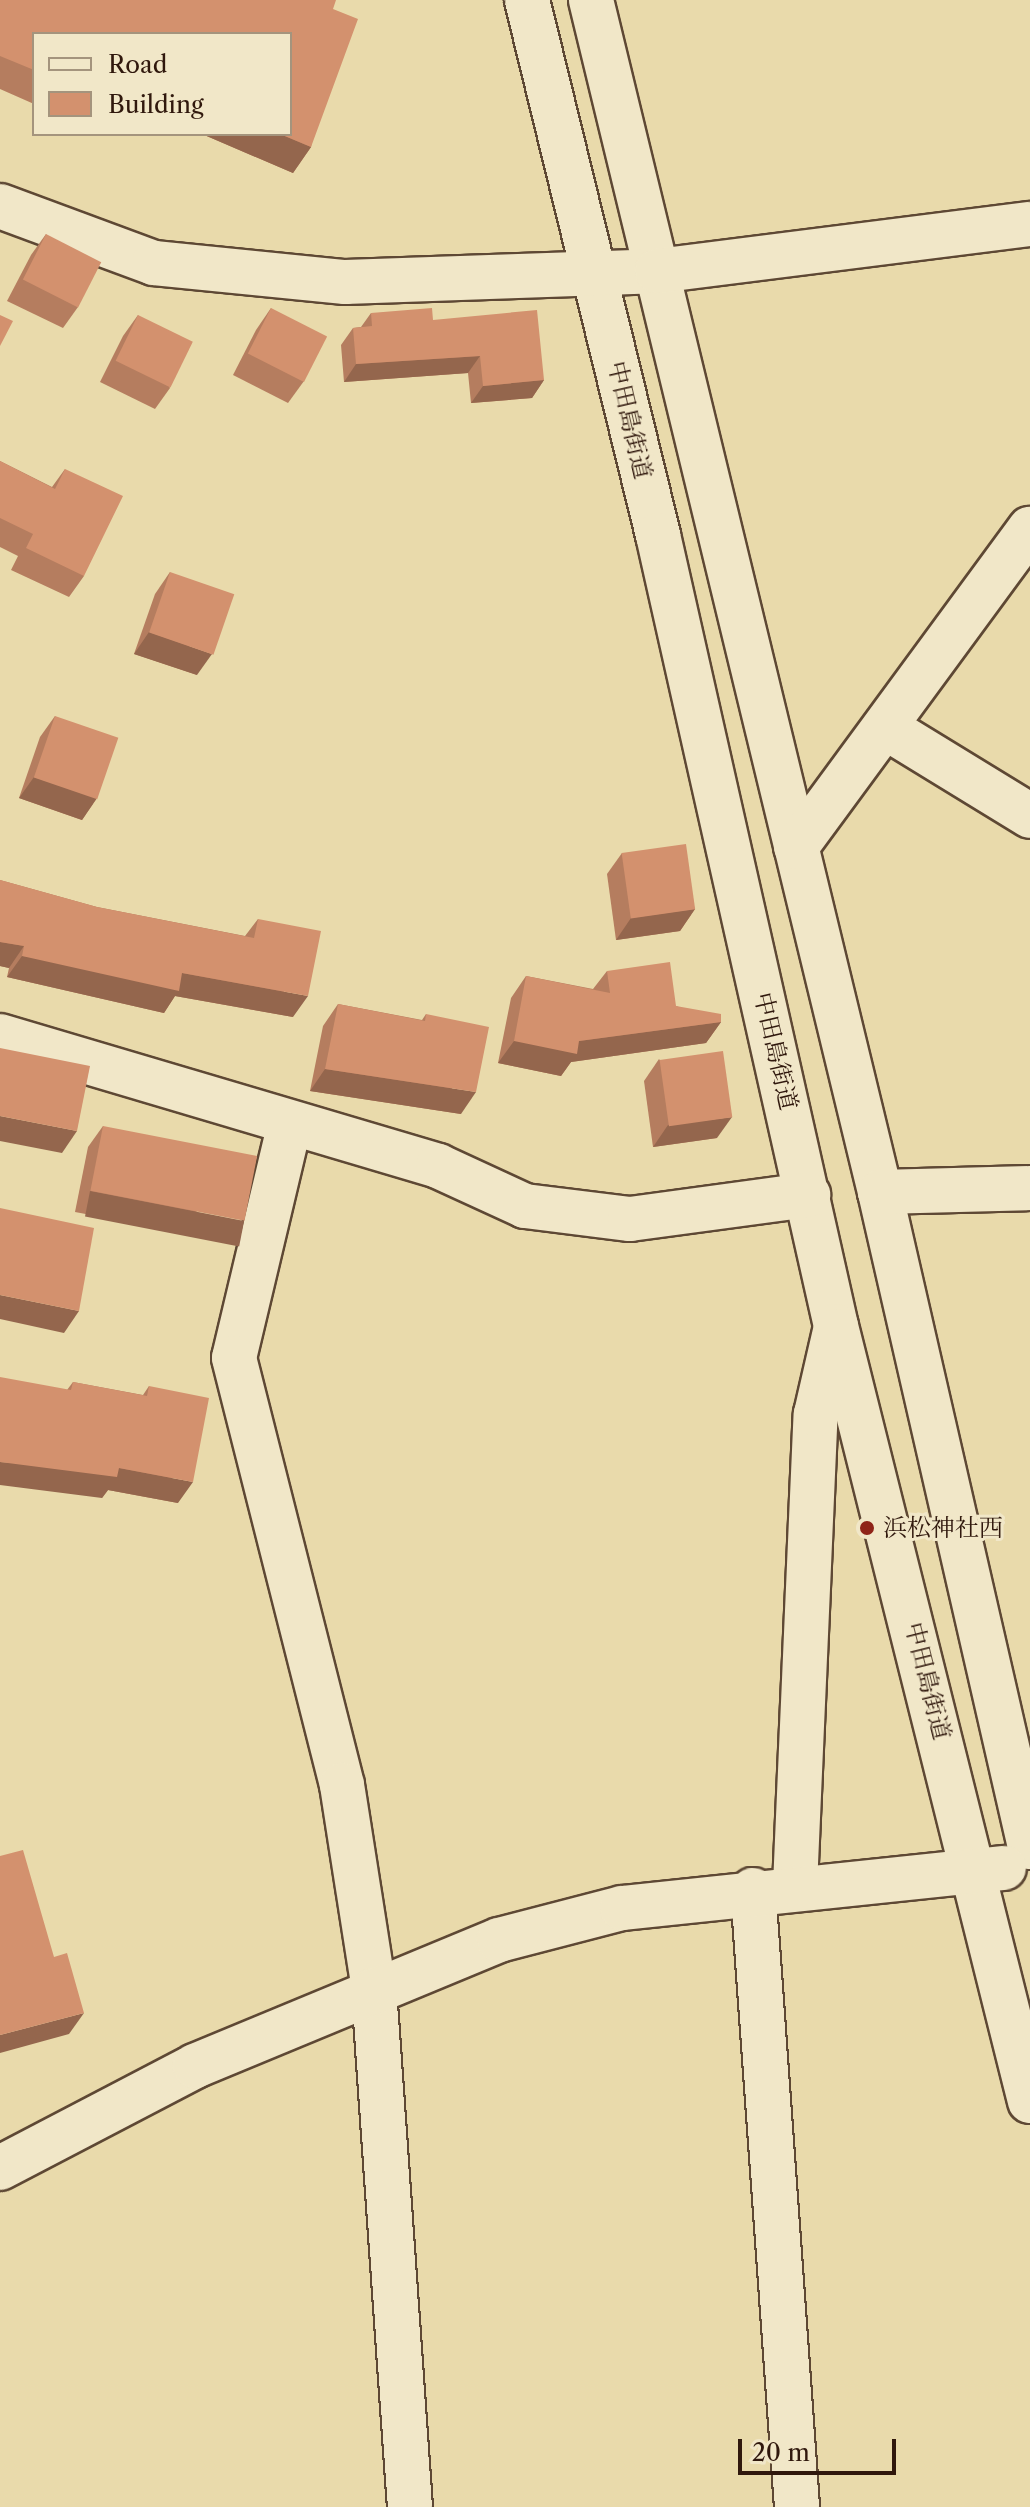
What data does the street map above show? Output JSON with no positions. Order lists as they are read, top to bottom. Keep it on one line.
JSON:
{"streets":{"street":["中田島街道"]},"places":["浜松神社西"],"legend":["Road","Building"],"scale_bar":"20 m"}
